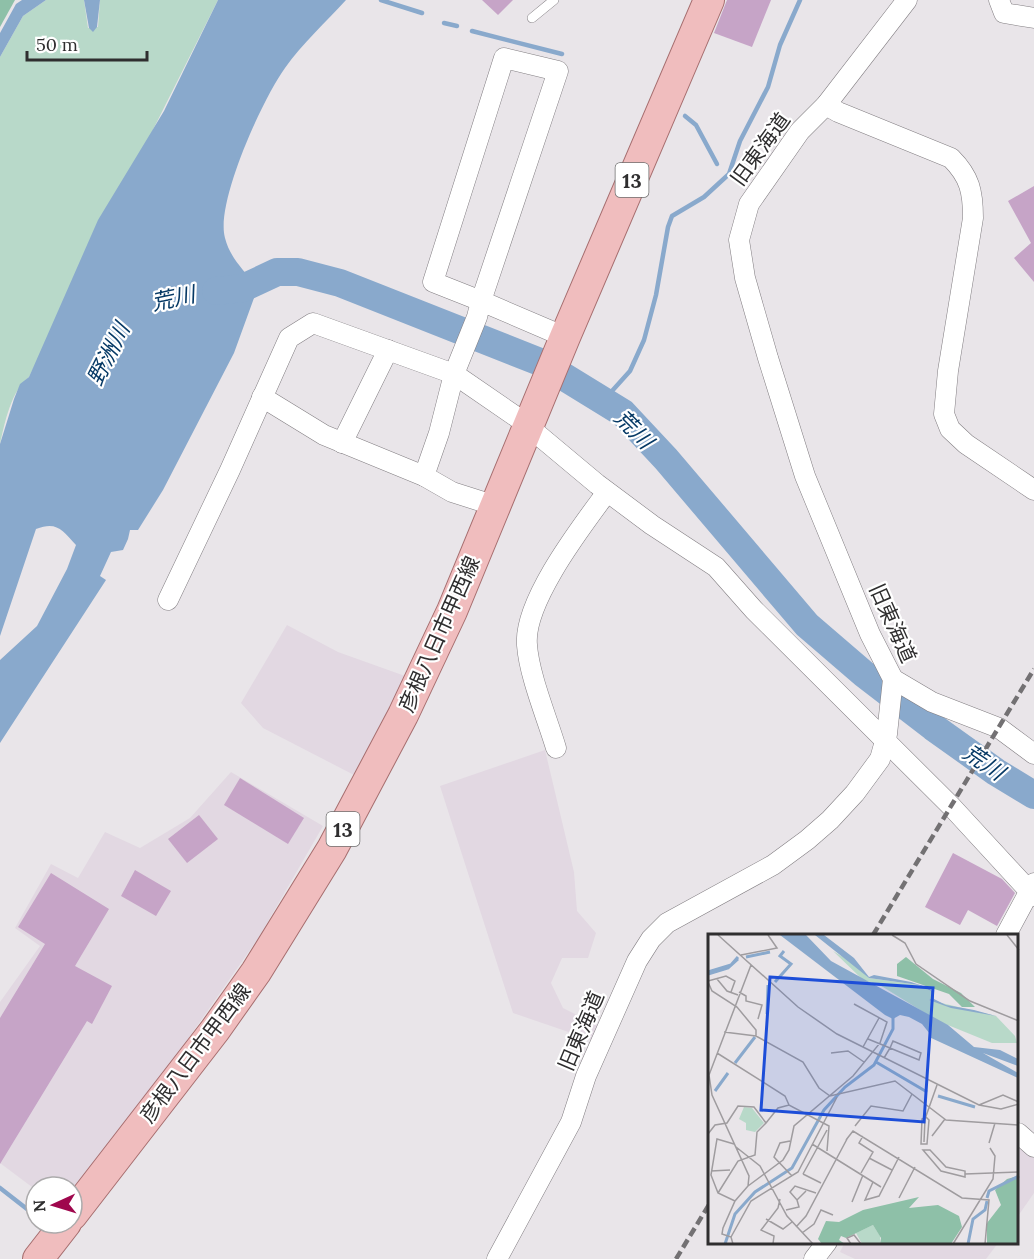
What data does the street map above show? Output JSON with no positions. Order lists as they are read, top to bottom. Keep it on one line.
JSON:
{"streets":{"main road":["13","彦根八日市甲西線"],"street":["旧東海道"]},"water":["荒川","野洲川"],"scale_bar":"50 m","north":"left"}
